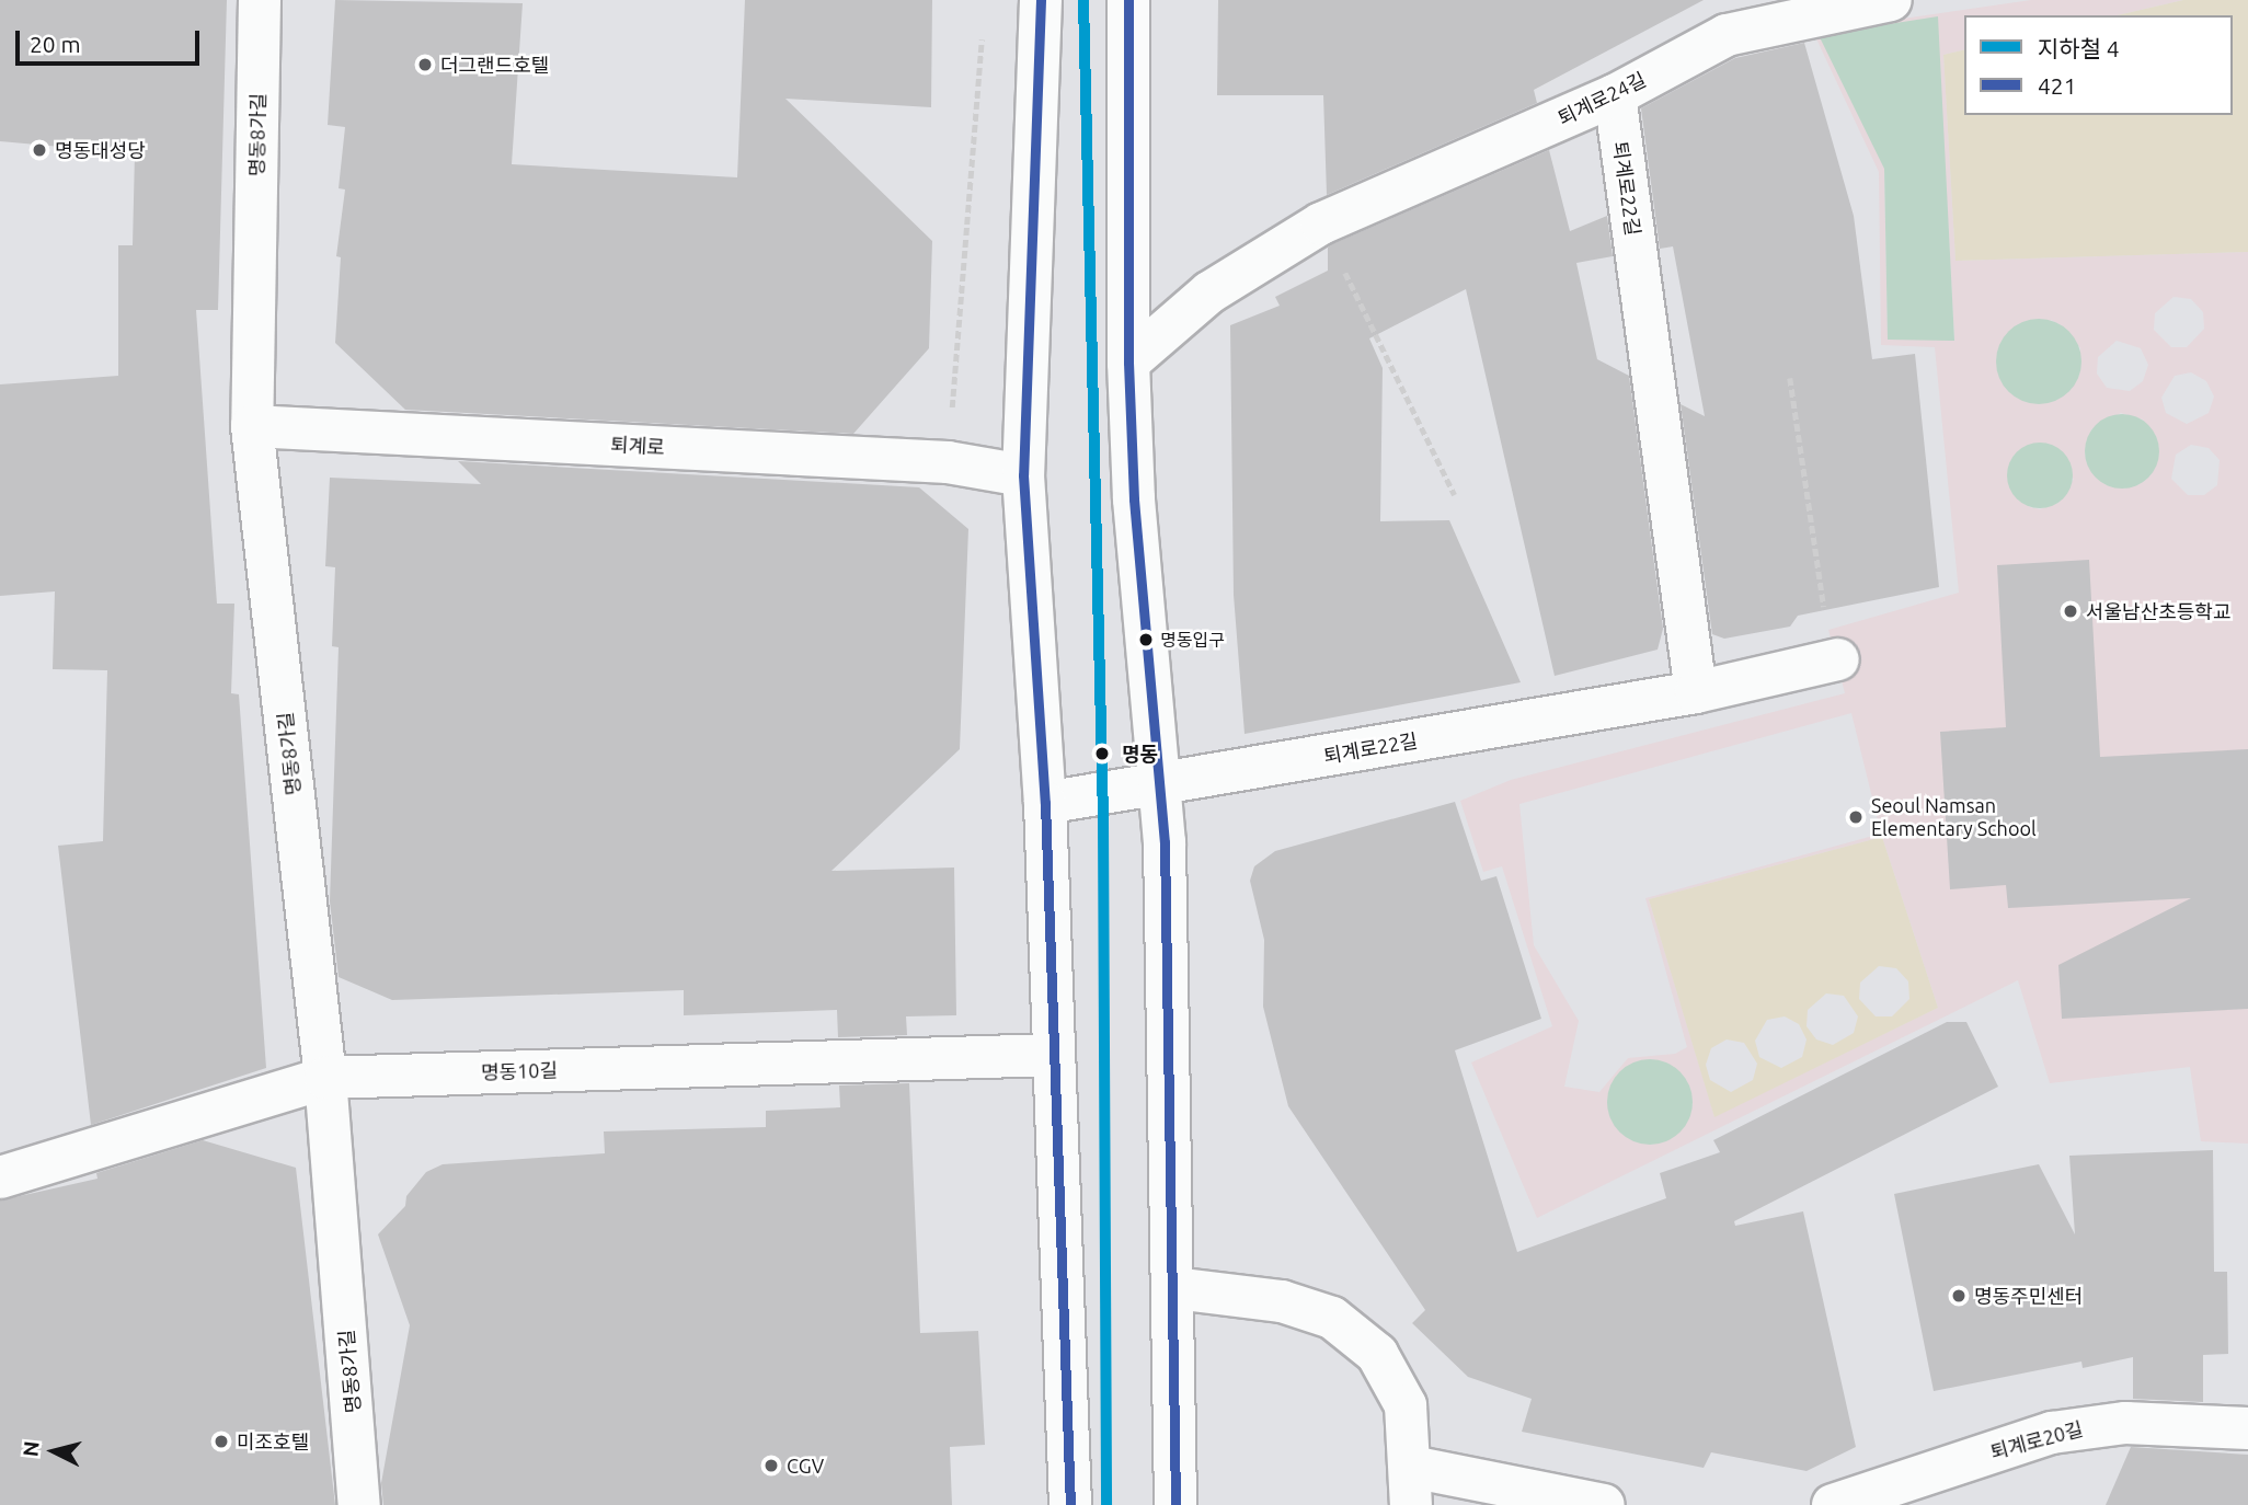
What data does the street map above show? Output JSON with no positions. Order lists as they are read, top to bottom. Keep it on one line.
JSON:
{"streets":{"street":["퇴계로24길","명동8가길","퇴계로22길","퇴계로","명동10길","퇴계로20길"]},"crossings":[["퇴계로24길","퇴계로22길"],["명동8가길","퇴계로"],["명동8가길","명동10길"]],"places":["더그랜드호텔","명동대성당","서울남산초등학교","명동입구","명동","Seoul Namsan Elementary School","명동주민센터","미조호텔","CGV"],"lines":["metro line 4","transit line 421"],"legend":["지하철 4","421"],"scale_bar":"20 m","north":"left"}
